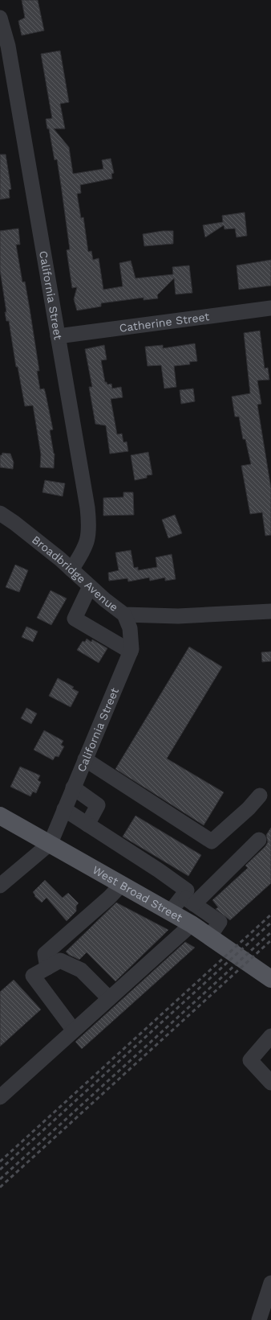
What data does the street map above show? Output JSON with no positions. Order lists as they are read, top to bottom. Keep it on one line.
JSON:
{"streets":{"main road":["West Broad Street"],"street":["California Street","Catherine Street","Broadbridge Avenue"]},"crossings":[["California Street","Catherine Street"],["California Street","Broadbridge Avenue"],["California Street","West Broad Street"]]}
